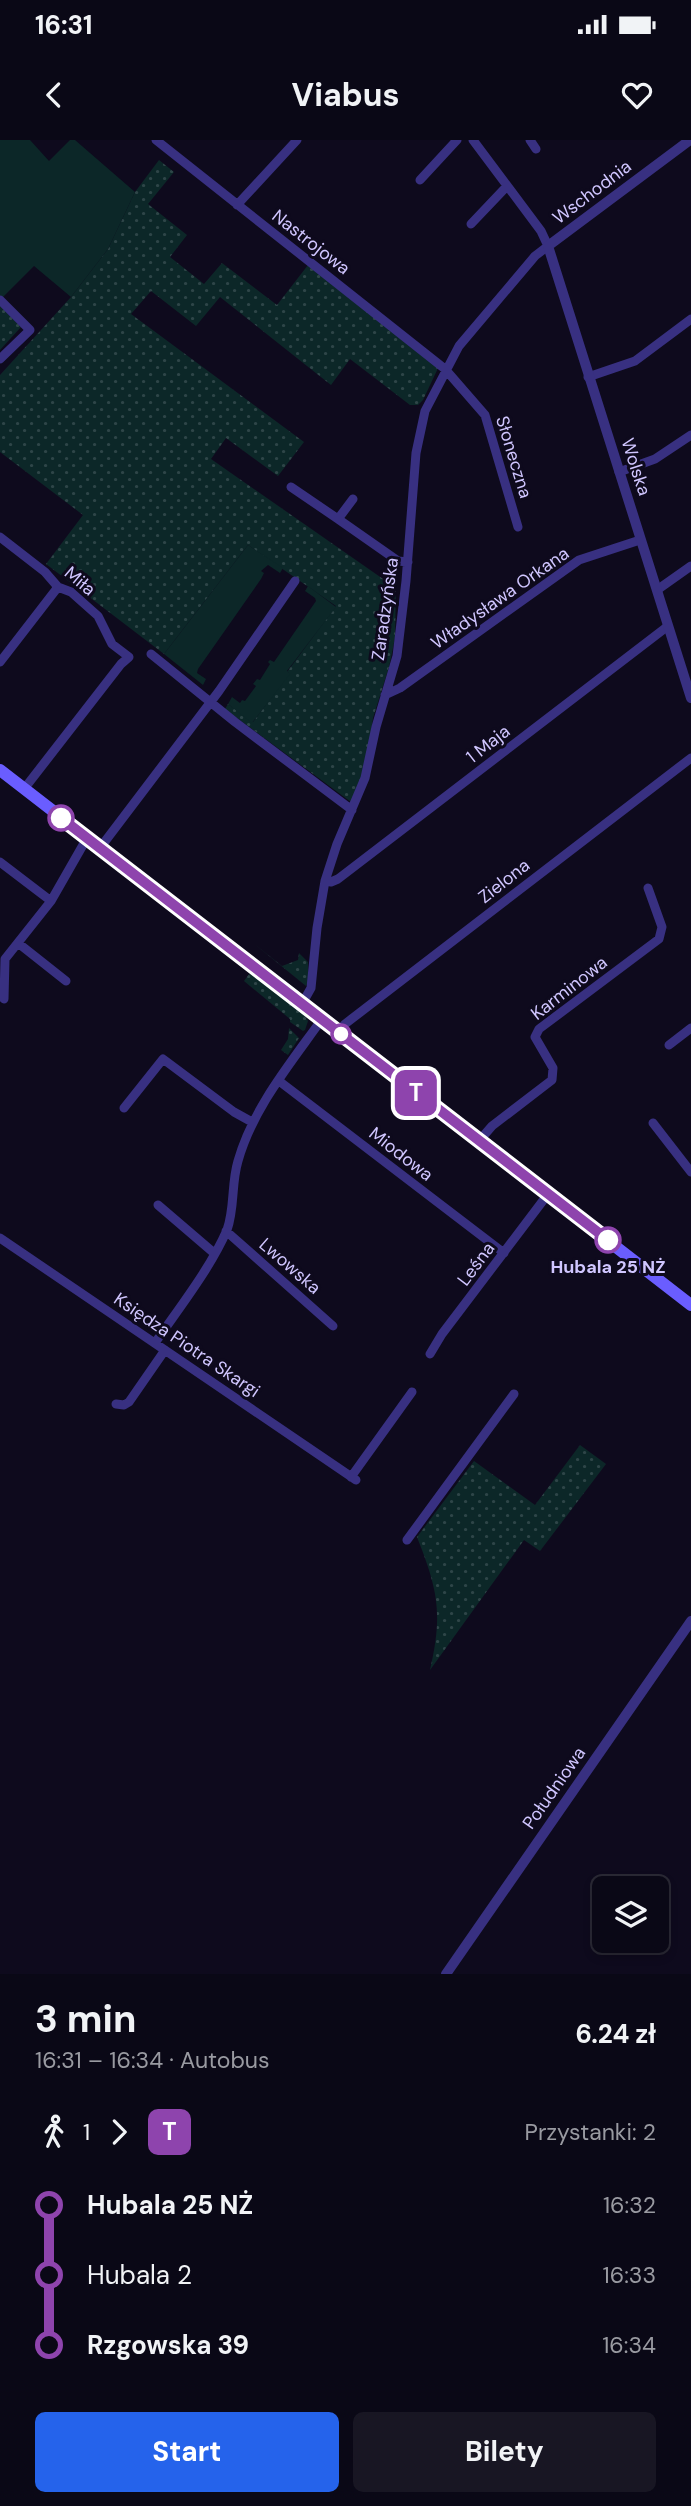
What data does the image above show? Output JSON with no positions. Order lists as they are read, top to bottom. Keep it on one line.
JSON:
{"streets":{"street":["Wschodnia","Nastrojowa","Słoneczna","Wolska","Miła","Władysława Orkana","Zaradzyńska","1 Maja","Zielona","Karminowa","Miodowa","Leśna","Lwowska","Księdza Piotra Skargi","Południowa"]},"crossings":[["Wschodnia","Wolska"],["Wschodnia","Zaradzyńska"],["Nastrojowa","Słoneczna"],["Nastrojowa","Zaradzyńska"],["Słoneczna","Zaradzyńska"],["Wolska","Władysława Orkana"],["Wolska","Zaradzyńska"],["Wolska","1 Maja"],["Władysława Orkana","Zaradzyńska"],["Zaradzyńska","1 Maja"],["Miodowa","Leśna"]],"places":["Hubala 25 NŻ"],"lines":["bus line T"],"page":{"status":"16:31","header":"Viabus","on_map":"T","heading":["3 min","16:31 – 16:34 · Autobus","6.24 zł"],"legs":["1","T","Przystanki: 2"],"list":[{"name":"Hubala 25 NŻ","value":"16:32"},{"name":"Hubala 2","value":"16:33"},{"name":"Rzgowska 39","value":"16:34"}],"buttons":["Start","Bilety"]}}
